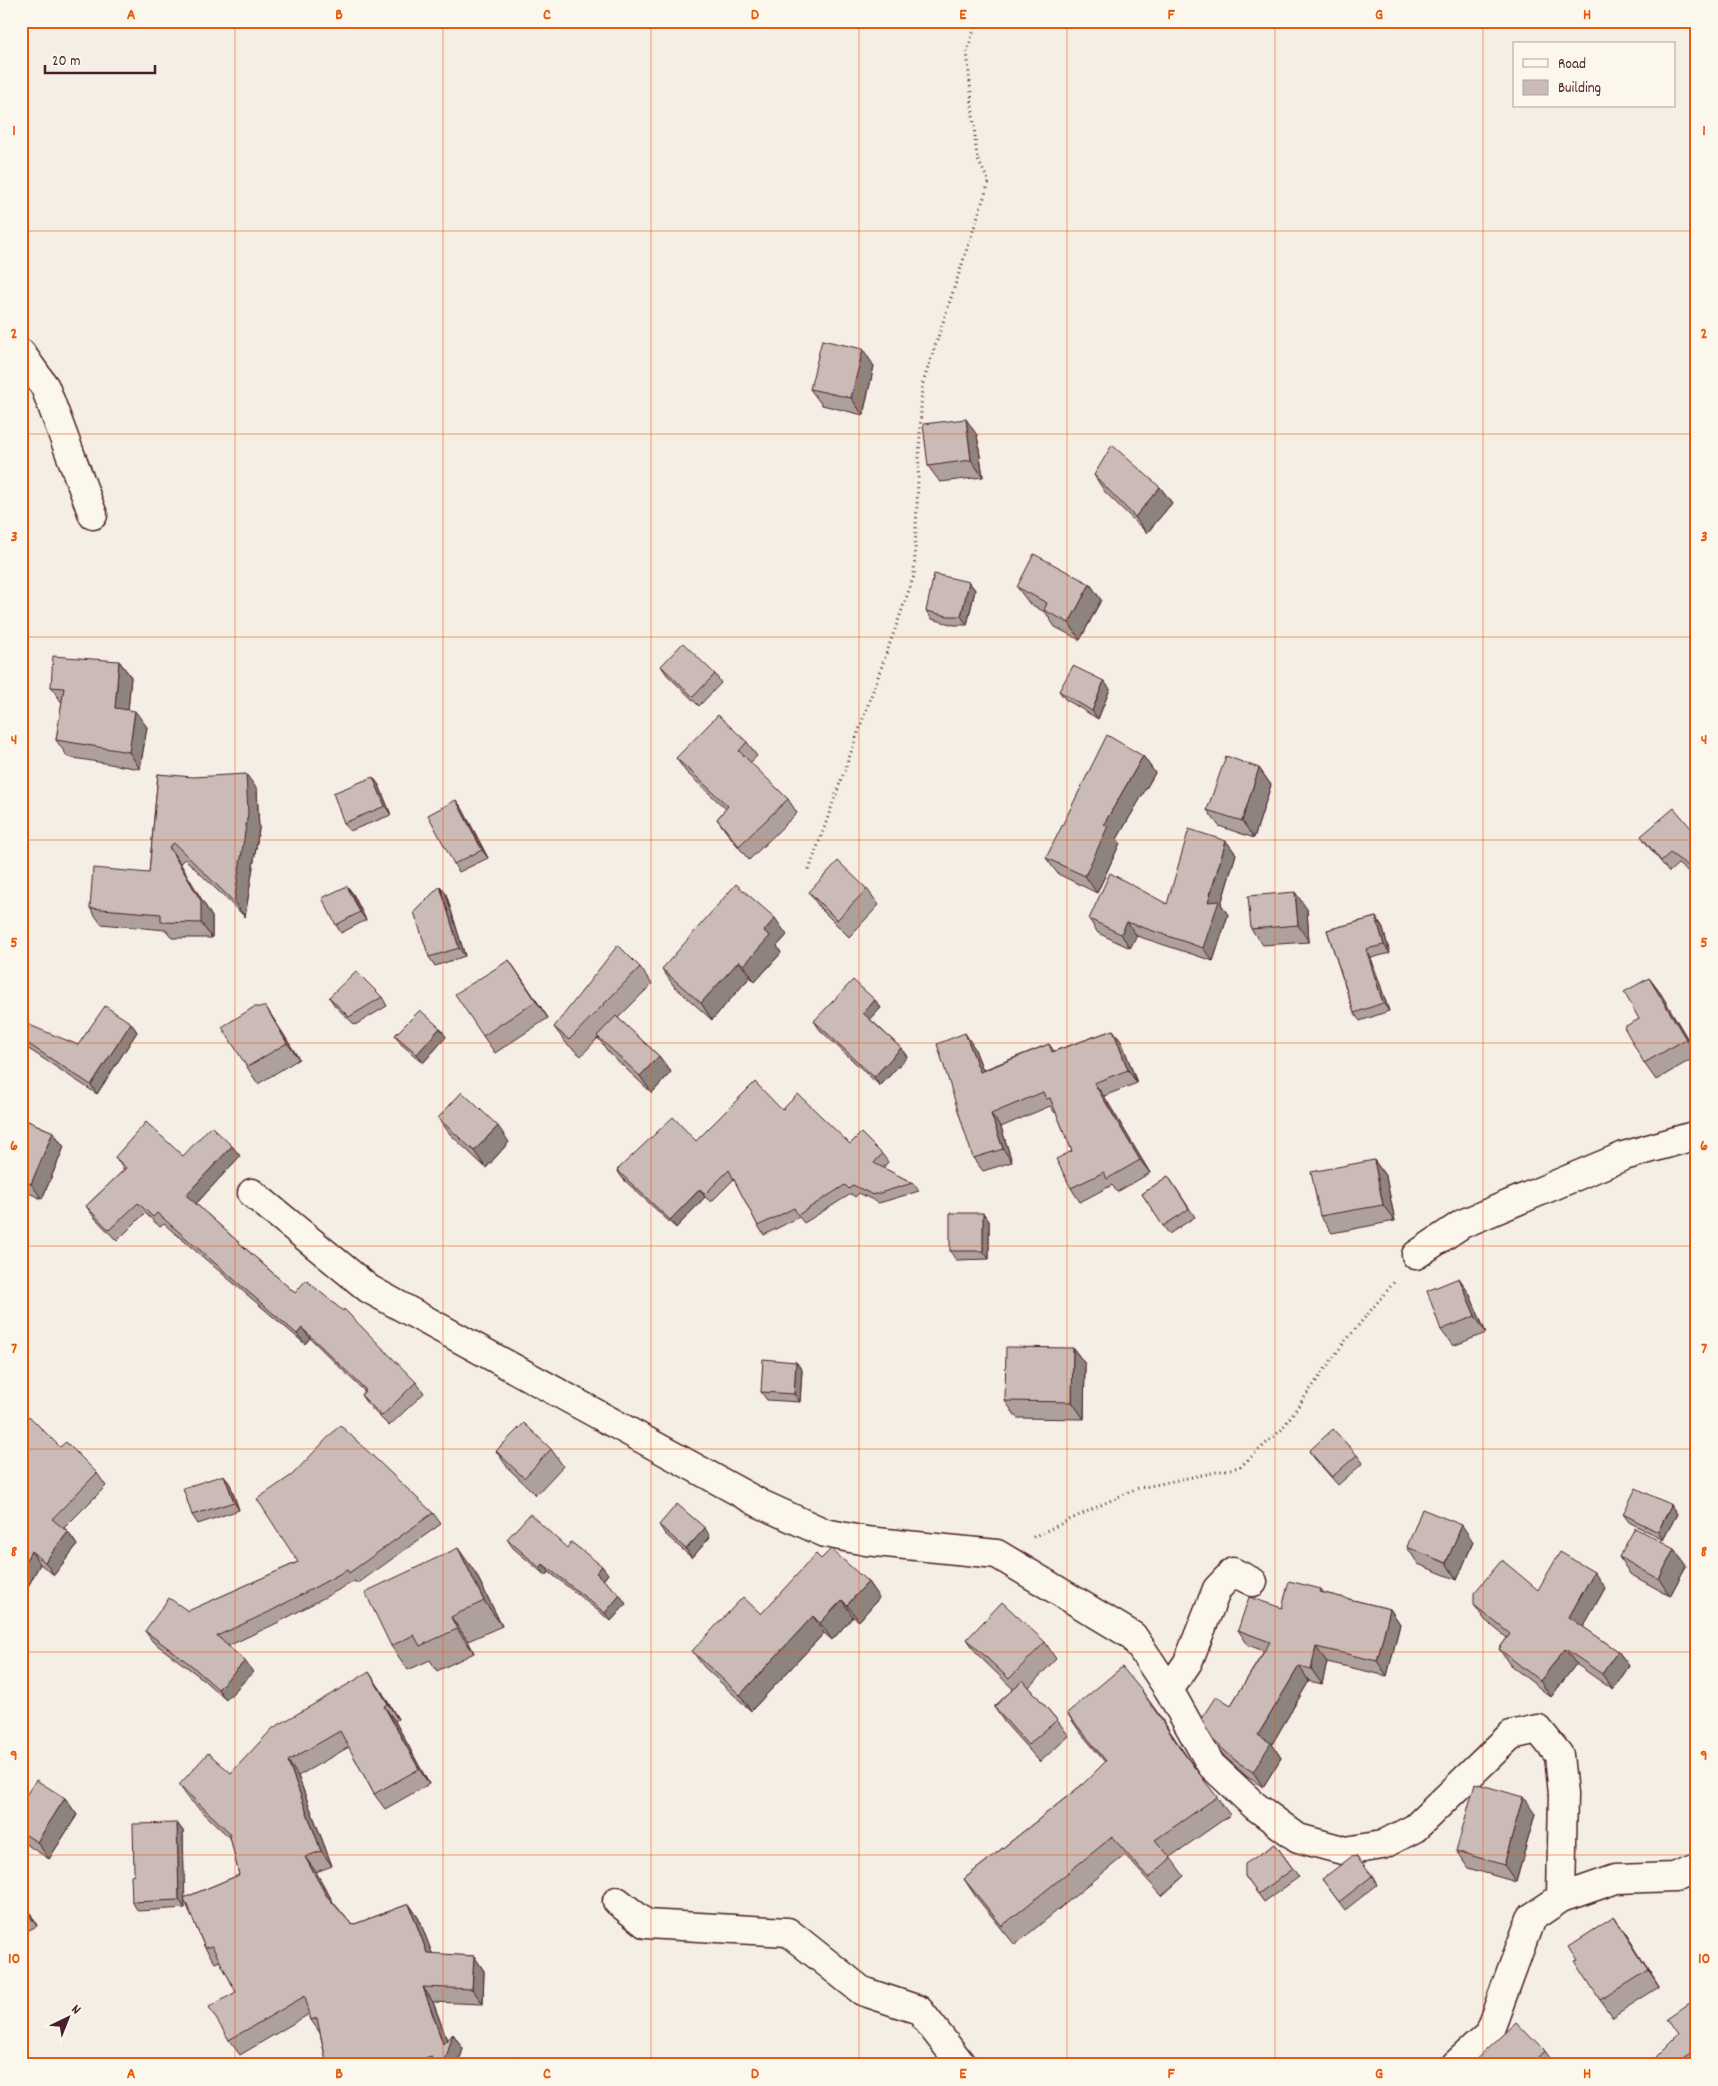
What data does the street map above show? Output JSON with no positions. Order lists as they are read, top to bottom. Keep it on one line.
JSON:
{"legend":["Road","Building"],"scale_bar":"20 m","north":"top right","grid":{"columns":["A","B","C","D","E","F","G","H"],"rows":["1","2","3","4","5","6","7","8","9","10"]}}
